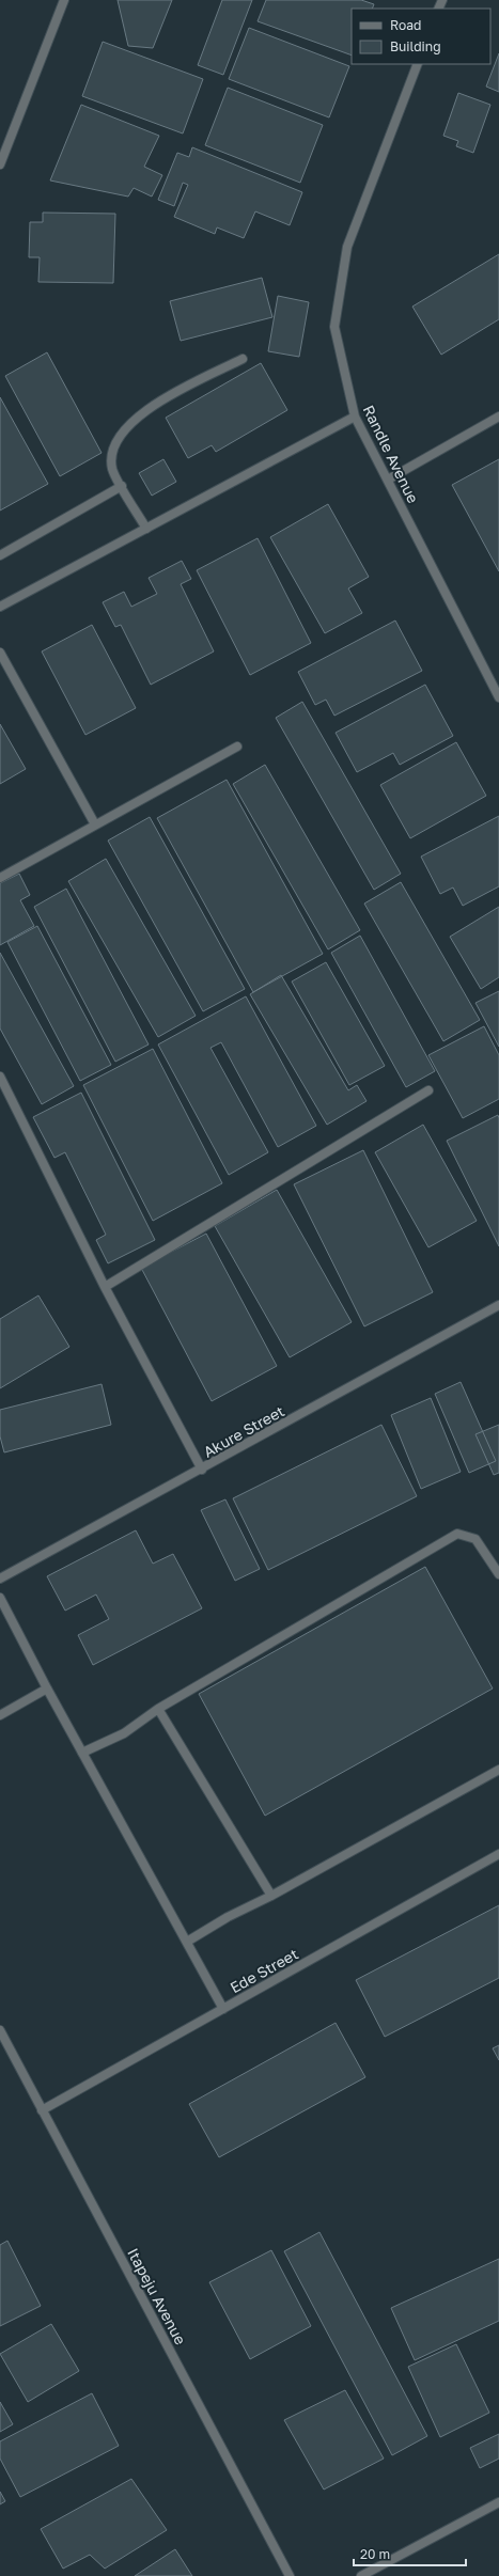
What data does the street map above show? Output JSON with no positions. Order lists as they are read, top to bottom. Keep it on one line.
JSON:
{"streets":{"street":["Randle Avenue","Akure Street","Ede Street","Itapeju Avenue"]},"crossings":[["Ede Street","Itapeju Avenue"]],"legend":["Road","Building"],"scale_bar":"20 m"}
